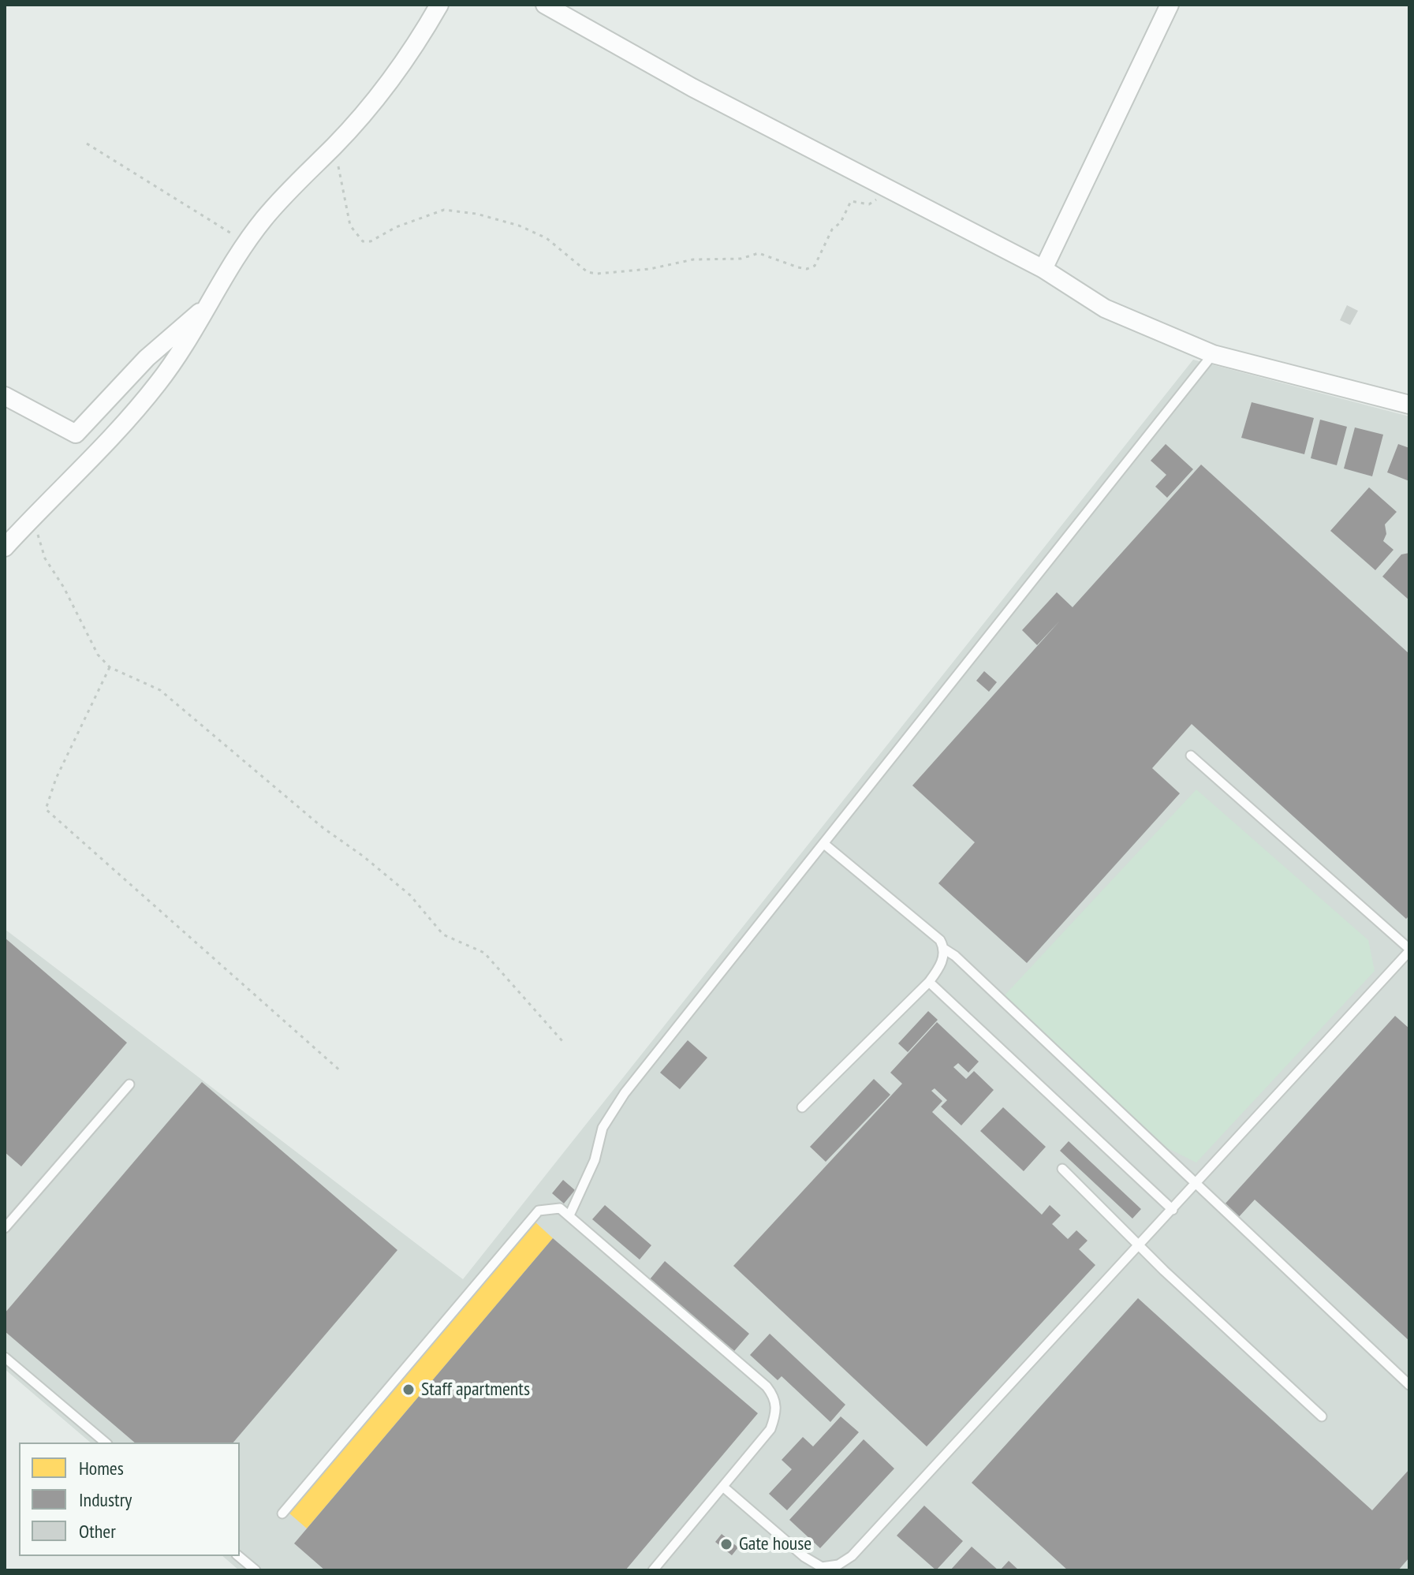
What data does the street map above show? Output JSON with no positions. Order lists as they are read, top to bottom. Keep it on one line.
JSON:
{"places":["Staff apartments","Gate house"],"legend":["Homes","Industry","Other"]}
